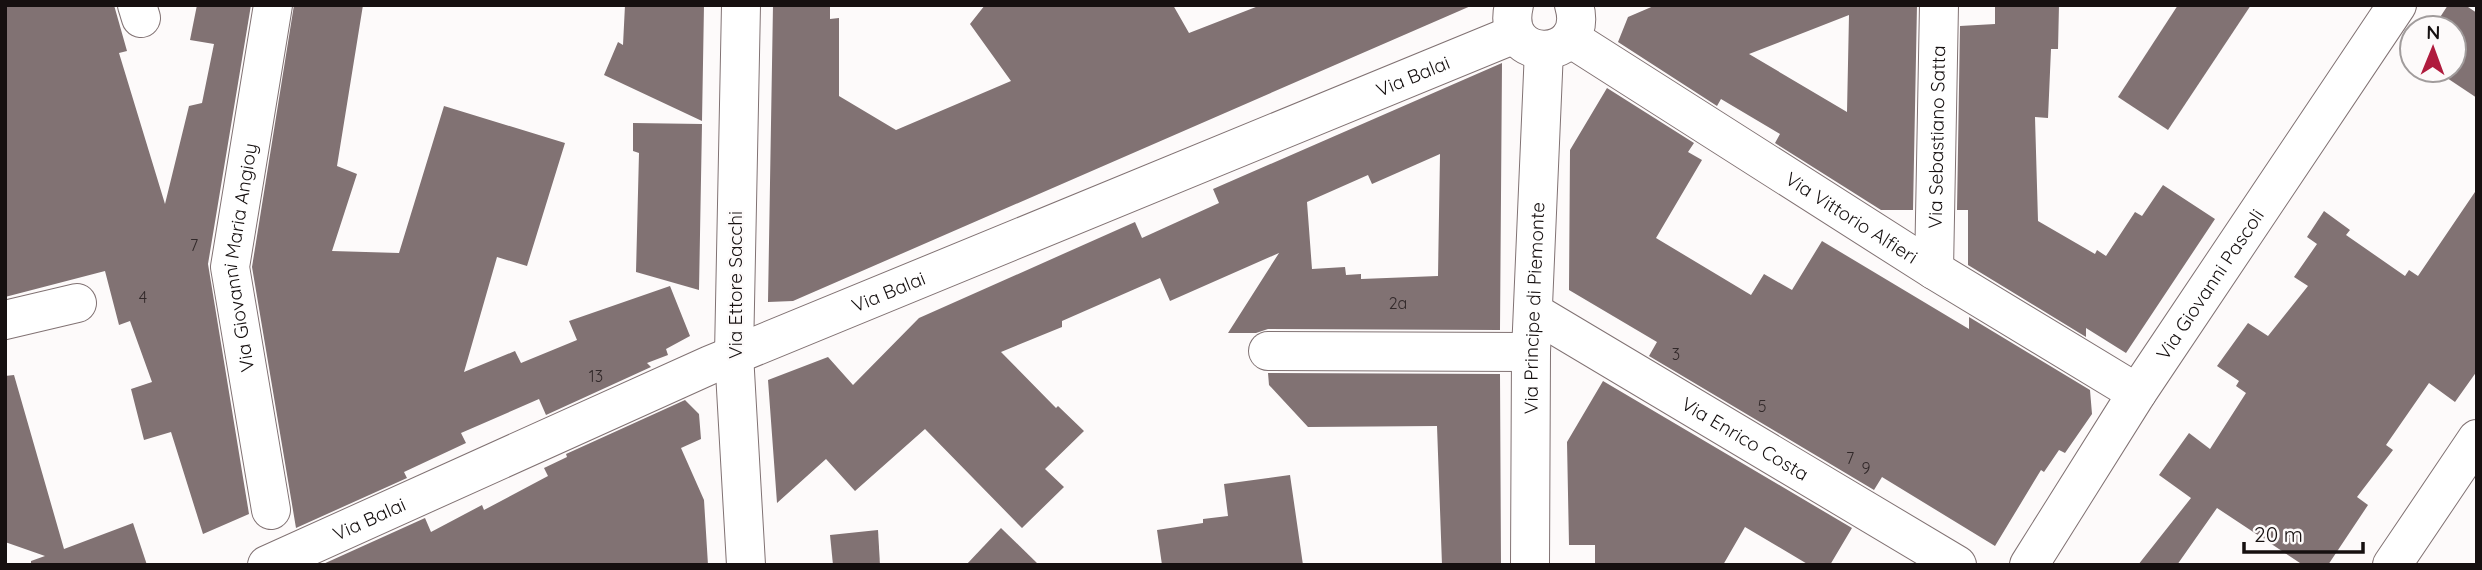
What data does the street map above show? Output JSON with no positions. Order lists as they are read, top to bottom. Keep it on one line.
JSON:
{"streets":{"street":["Via Balai","Via Sebastiano Satta","Via Vittorio Alfieri","Via Giovanni Maria Angioy","Via Giovanni Pascoli","Via Ettore Sacchi","Via Principe di Piemonte","Via Enrico Costa"]},"crossings":[["Via Balai","Via Vittorio Alfieri"],["Via Balai","Via Ettore Sacchi"],["Via Balai","Via Principe di Piemonte"],["Via Sebastiano Satta","Via Vittorio Alfieri"],["Via Vittorio Alfieri","Via Giovanni Pascoli"],["Via Vittorio Alfieri","Via Principe di Piemonte"],["Via Principe di Piemonte","Via Enrico Costa"]],"house_numbers":["7","4","2a","3","13","5","7","9"],"scale_bar":"20 m","north":"top"}
